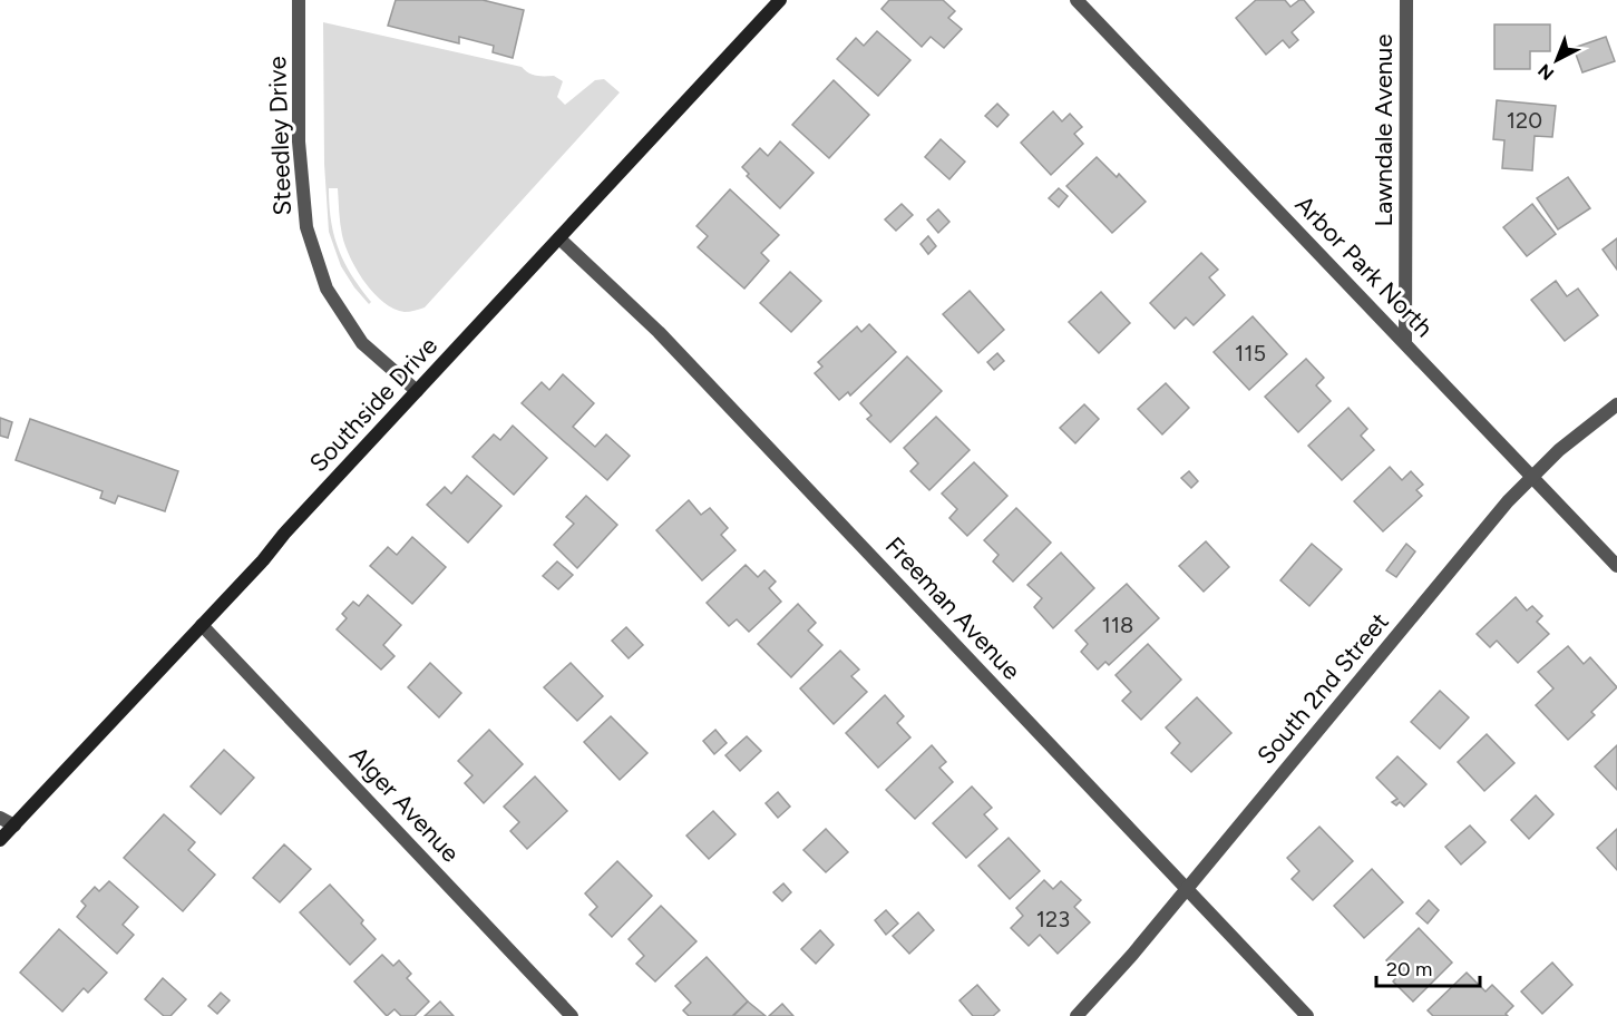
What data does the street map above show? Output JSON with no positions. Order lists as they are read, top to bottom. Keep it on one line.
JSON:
{"streets":{"main road":["Southside Drive"],"street":["Lawndale Avenue","Steedley Drive","Arbor Park North","Freeman Avenue","South 2nd Street","Alger Avenue"]},"crossings":[["Lawndale Avenue","Arbor Park North"],["Steedley Drive","Southside Drive"],["Arbor Park North","South 2nd Street"],["Southside Drive","Freeman Avenue"],["Southside Drive","Alger Avenue"],["Freeman Avenue","South 2nd Street"]],"house_numbers":["120","115","118","123"],"scale_bar":"20 m","north":"bottom left"}
